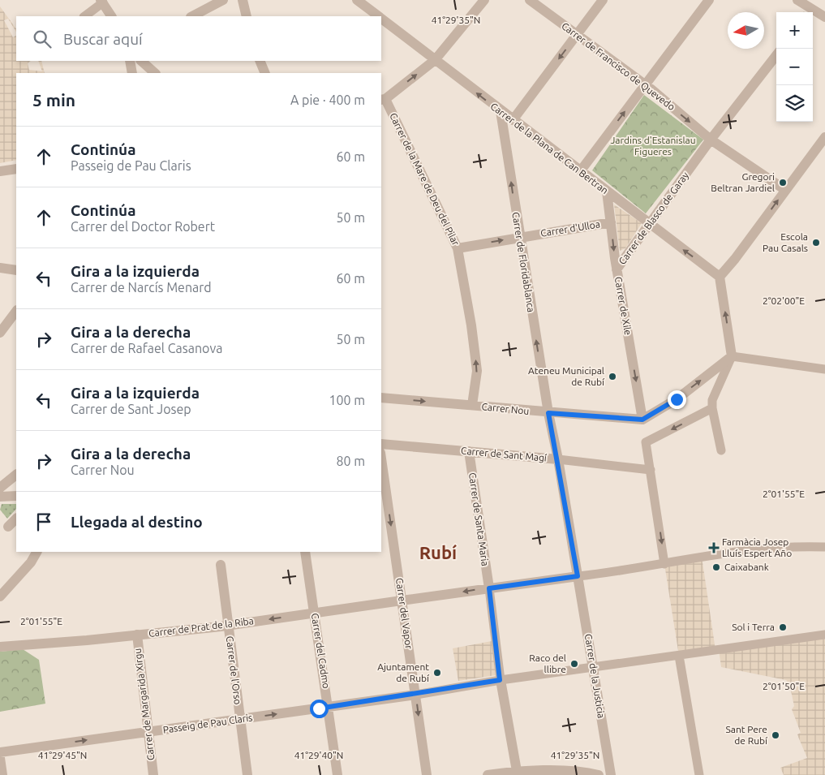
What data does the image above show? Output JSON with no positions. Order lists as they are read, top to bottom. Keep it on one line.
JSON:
{"streets":{"street":["Carrer de Francisco de Quevedo","Carrer de la Plana de Can Bertran","Carrer de la Mare de Deu del Pilar","Carrer de Blasco de Garay","Carrer d'Ulloa","Carrer de Floridablanca","Carrer de Xile","Carrer Nou","Carrer de Sant Magí","Carrer de Santa Maria","Carrer del Vapor","Carrer de Prat de la Riba","Carrer del Cadmo","Carrer de l'Orso","Carrer de la Justicia","Carrer de Margarida Xirgu","Passeig de Pau Claris"]},"crossings":[["Carrer de Francisco de Quevedo","Carrer de Blasco de Garay"],["Carrer de la Plana de Can Bertran","Carrer de Blasco de Garay"],["Carrer de la Plana de Can Bertran","Carrer de Floridablanca"],["Carrer de la Plana de Can Bertran","Carrer de Xile"],["Carrer de la Mare de Deu del Pilar","Carrer d'Ulloa"],["Carrer de la Mare de Deu del Pilar","Carrer Nou"],["Carrer de Blasco de Garay","Carrer de Xile"],["Carrer d'Ulloa","Carrer de Floridablanca"],["Carrer d'Ulloa","Carrer de Xile"],["Carrer de Floridablanca","Carrer Nou"],["Carrer de Floridablanca","Carrer de Sant Magí"],["Carrer de Floridablanca","Carrer de la Justicia"],["Carrer de Xile","Carrer Nou"],["Carrer de Sant Magí","Carrer de Santa Maria"],["Carrer de Sant Magí","Carrer de la Justicia"],["Carrer de Santa Maria","Carrer de Prat de la Riba"],["Carrer del Vapor","Carrer de Prat de la Riba"],["Carrer del Vapor","Passeig de Pau Claris"],["Carrer de Prat de la Riba","Carrer del Cadmo"],["Carrer de Prat de la Riba","Carrer de l'Orso"],["Carrer de Prat de la Riba","Carrer de la Justicia"],["Carrer de Prat de la Riba","Carrer de Margarida Xirgu"],["Carrer del Cadmo","Passeig de Pau Claris"],["Carrer de l'Orso","Passeig de Pau Claris"],["Carrer de Margarida Xirgu","Passeig de Pau Claris"]],"one_way":["Carrer de la Plana de Can Bertran","Carrer de la Mare de Deu del Pilar","Carrer d'Ulloa","Carrer de Floridablanca","Carrer de Xile","Passeig de Pau Claris"],"districts":["Rubí"],"parks":["Jardins d'Estanislau Figueres"],"places":{"other":["Gregori Beltran Jardiel","Escola Pau Casals","Ateneu Municipal de Rubí","Caixabank","Sol i Terra","Raco del llibre","Ajuntament de Rubí","Sant Pere de Rubí"],"health":["Farmàcia Josep Lluís Espert Año"]},"north":"left","page":{"map_buttons":["+","−"],"search":"Buscar aquí","heading":["5 min","A pie · 400 m"],"list":[["Continúa","Passeig de Pau Claris","60 m"],["Continúa","Carrer del Doctor Robert","50 m"],["Gira a la izquierda","Carrer de Narcís Menard","60 m"],["Gira a la derecha","Carrer de Rafael Casanova","50 m"],["Gira a la izquierda","Carrer de Sant Josep","100 m"],["Gira a la derecha","Carrer Nou","80 m"],"Llegada al destino"]},"coordinates":["41°29'35\"N","2°02'00\"E","2°01'55\"E","2°01'50\"E","41°29'45\"N","41°29'40\"N"]}
